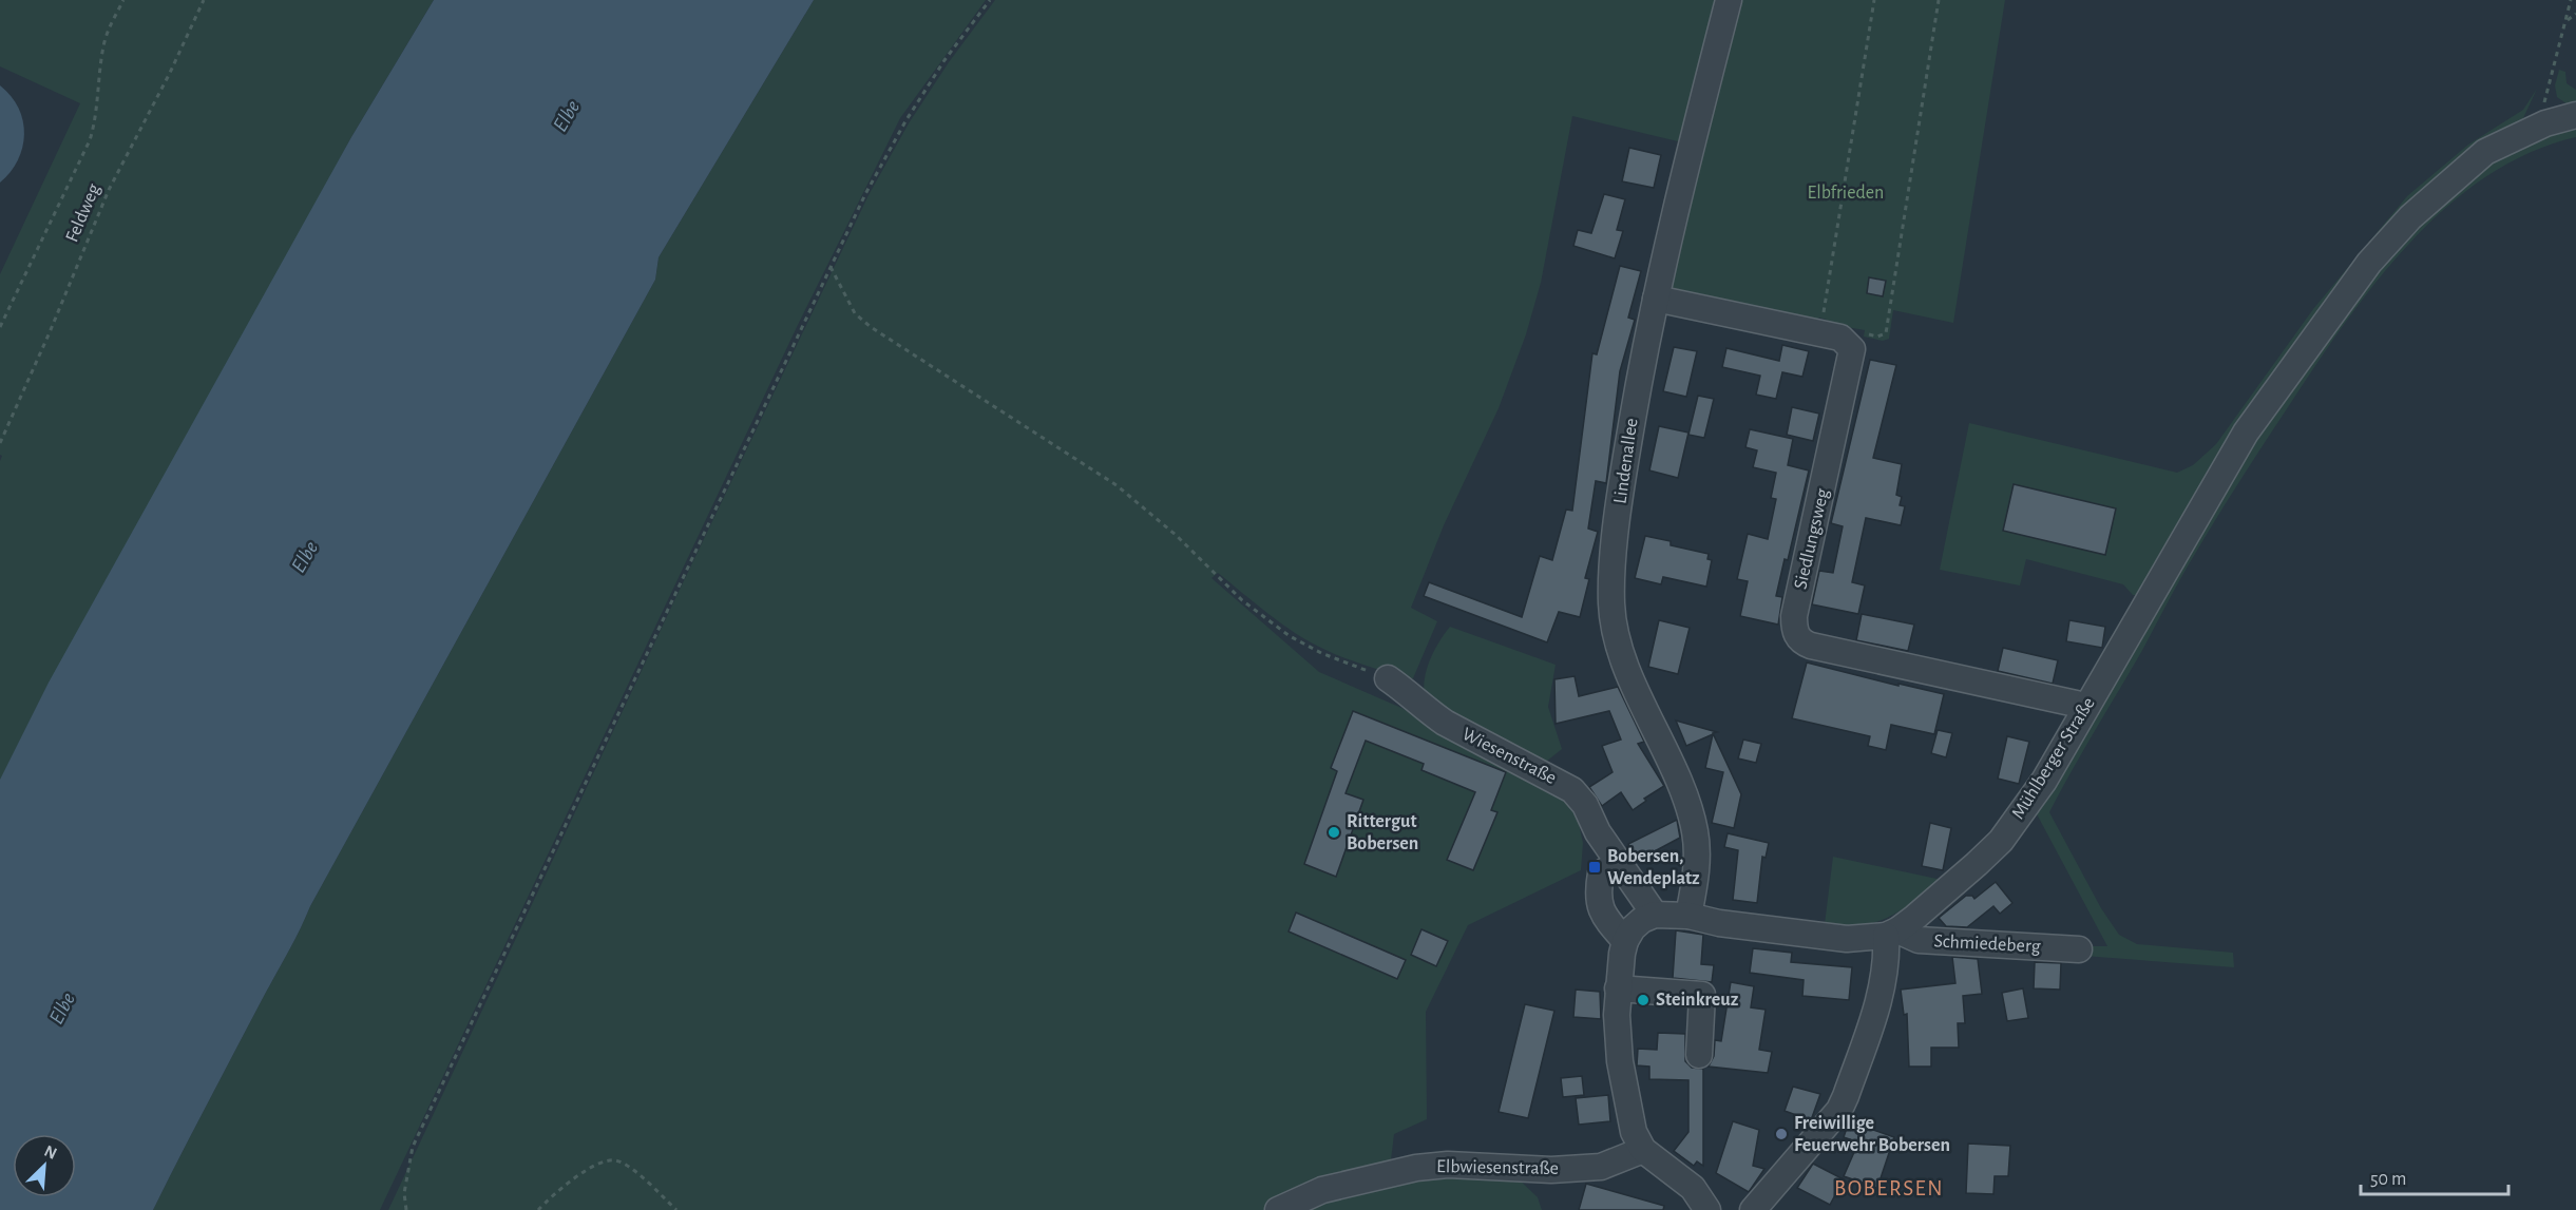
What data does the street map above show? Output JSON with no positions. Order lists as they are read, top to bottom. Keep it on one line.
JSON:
{"streets":{"street":["Lindenallee","Siedlungsweg","Wiesenstraße","Mühlberger Straße","Schmiedeberg","Elbwiesenstraße"],"path":["Feldweg"]},"crossings":[["Siedlungsweg","Mühlberger Straße"],["Mühlberger Straße","Schmiedeberg"]],"districts":["BOBERSEN"],"water":["Elbe"],"parks":["Elbfrieden"],"places":{"other":["Rittergut Bobersen","Steinkreuz","Freiwillige Feuerwehr Bobersen"],"transit":["Bobersen, Wendeplatz"]},"scale_bar":"50 m","north":"top right"}
